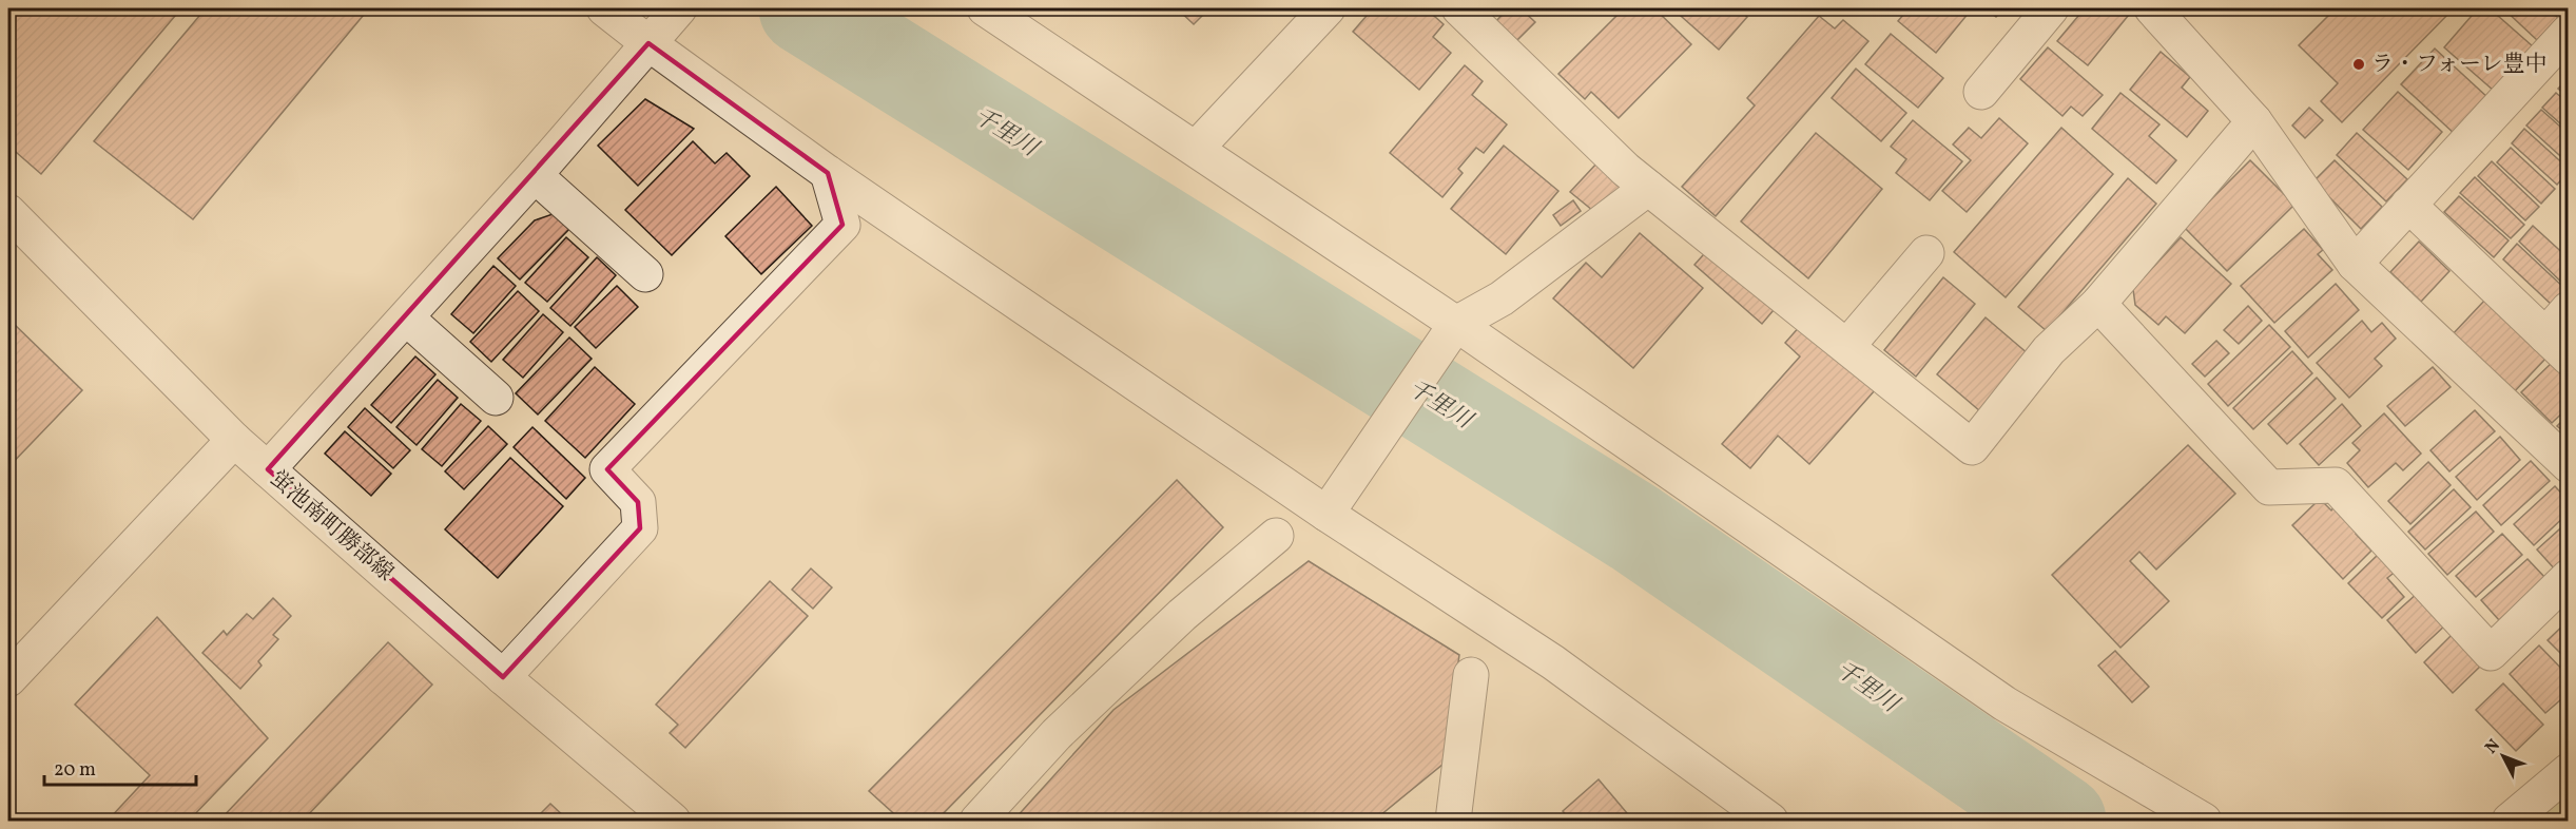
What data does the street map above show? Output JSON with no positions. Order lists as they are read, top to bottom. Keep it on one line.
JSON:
{"streets":{"street":["蛍池南町勝部線"]},"water":["千里川"],"places":["ラ・フォーレ豊中"],"scale_bar":"20 m","north":"top left"}
